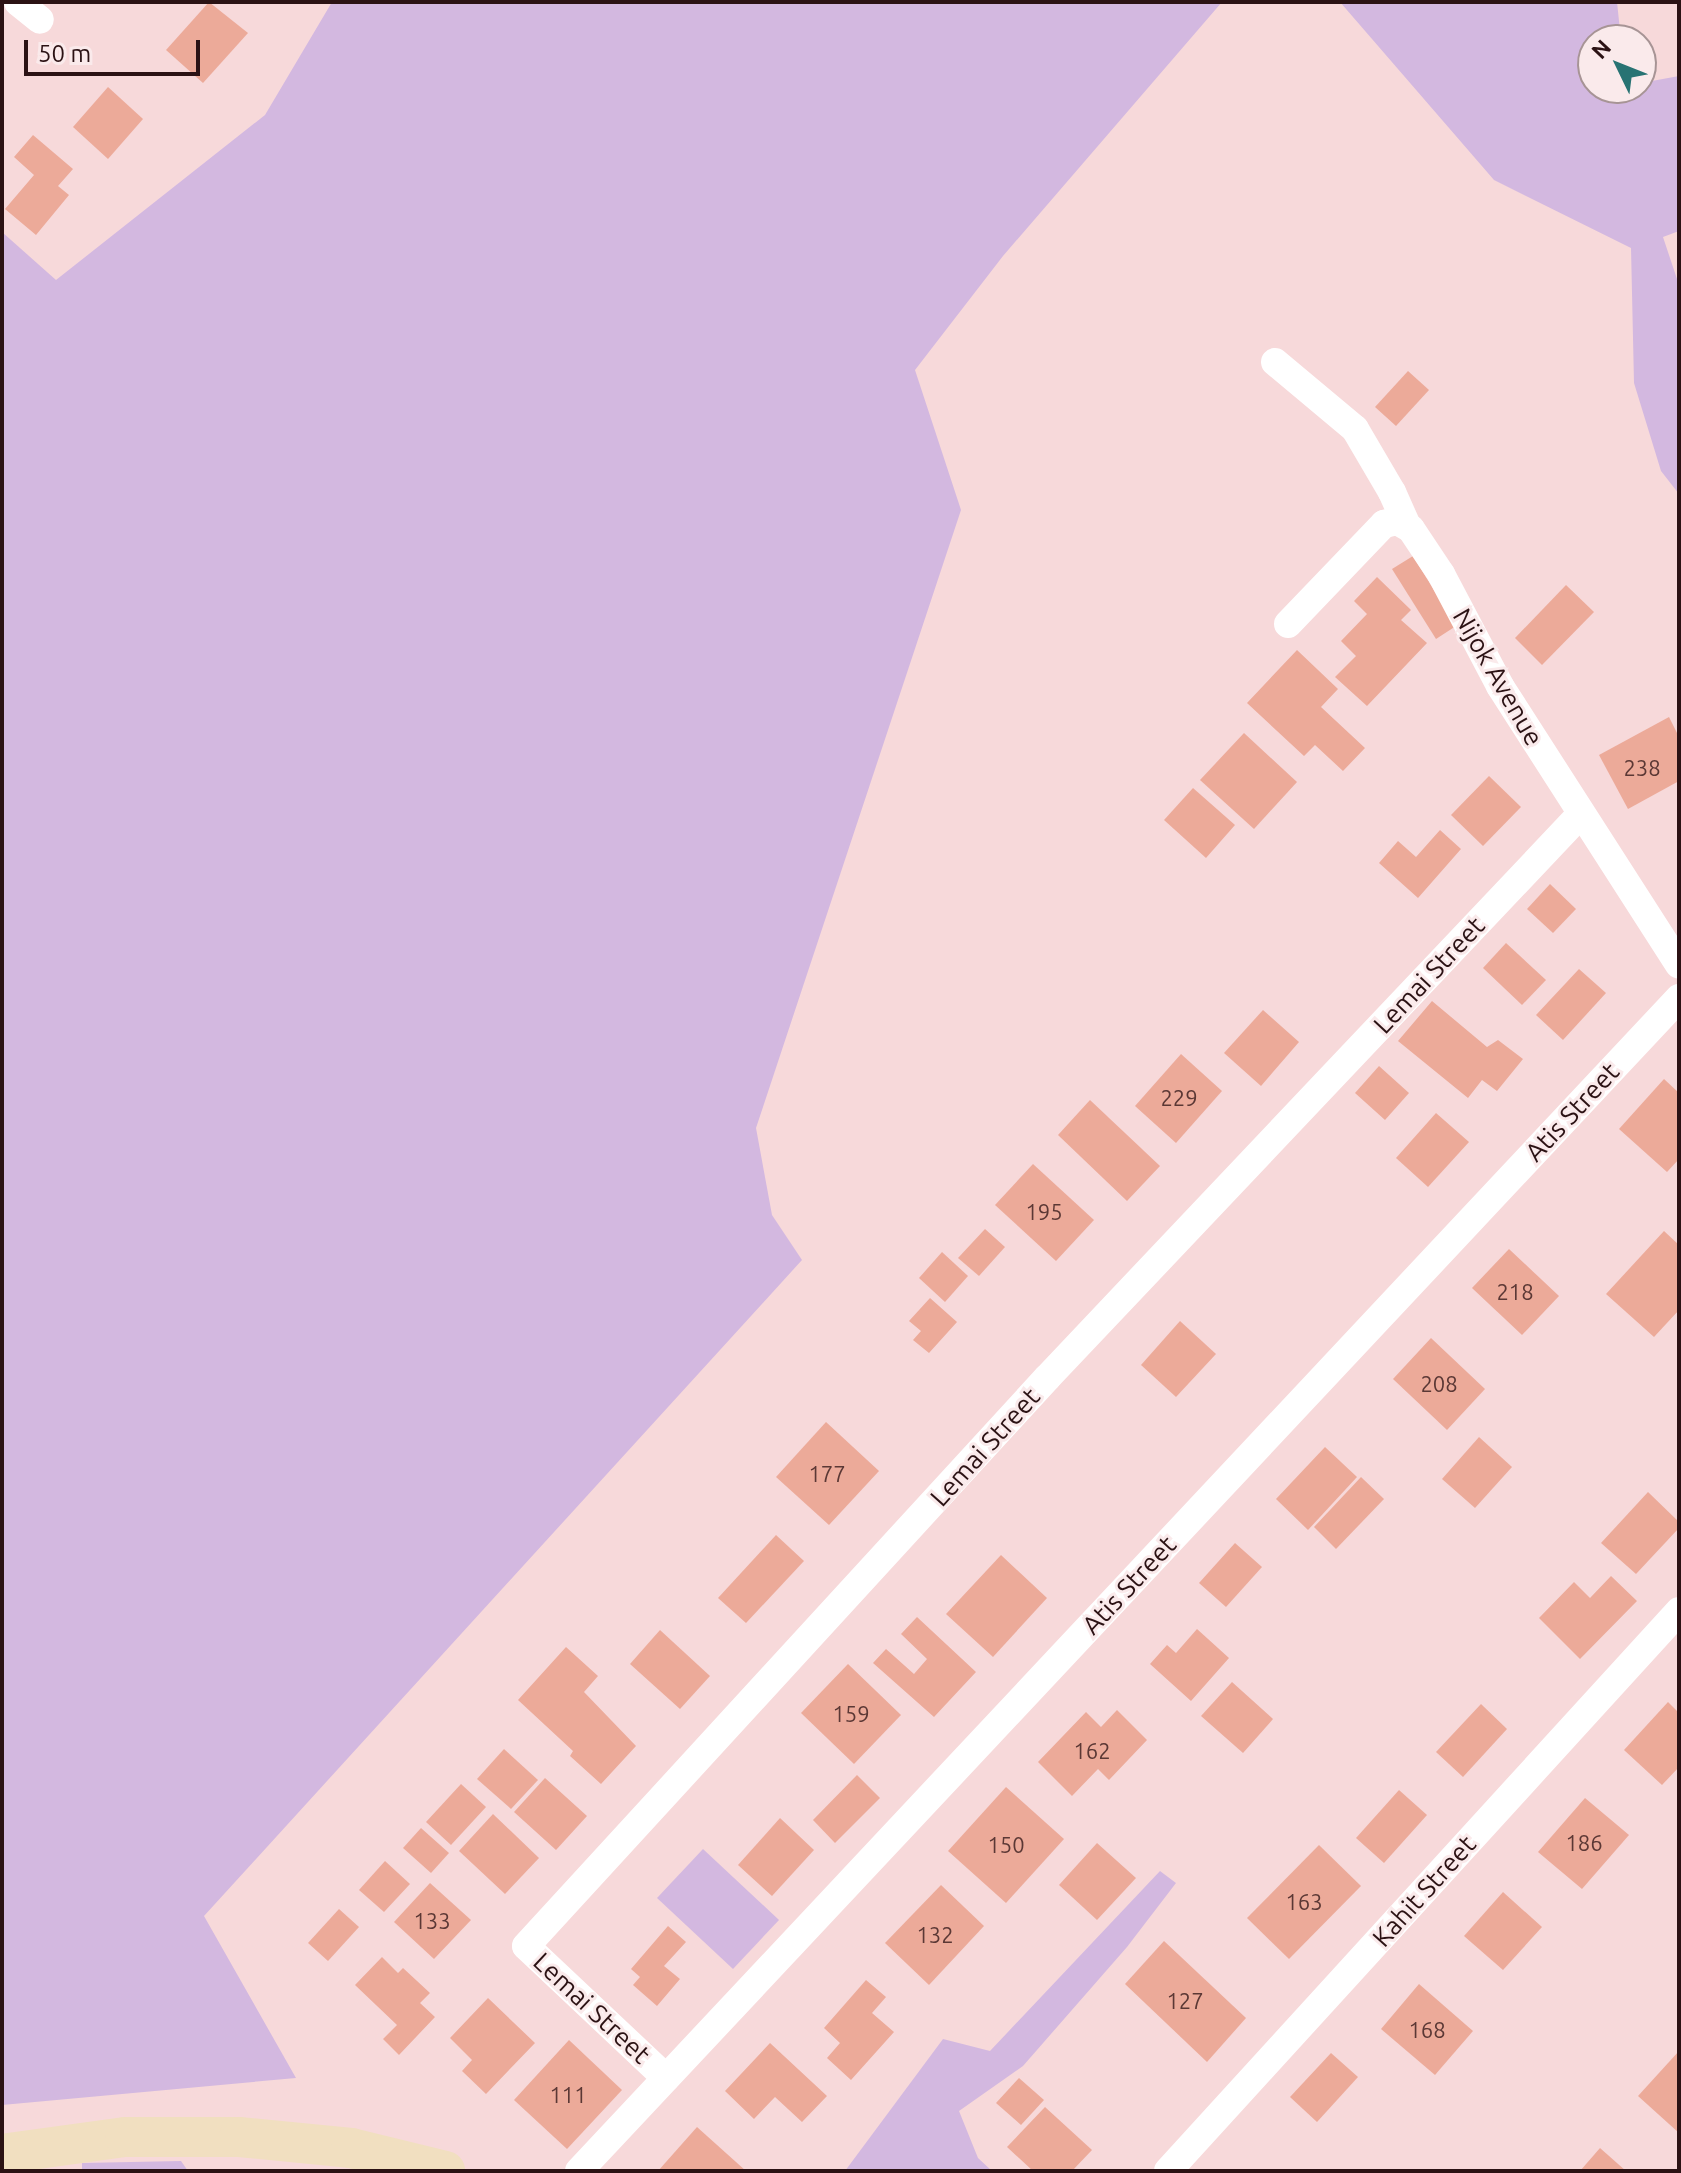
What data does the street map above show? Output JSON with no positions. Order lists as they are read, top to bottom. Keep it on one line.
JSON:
{"streets":{"street":["Nijok Avenue","Lemai Street","Atis Street","Kahit Street"]},"crossings":[["Nijok Avenue","Lemai Street"],["Lemai Street","Atis Street"]],"house_numbers":["238","229","195","218","208","177","159","162","186","150","163","133","132","127","168","111"],"scale_bar":"50 m","north":"top left"}
